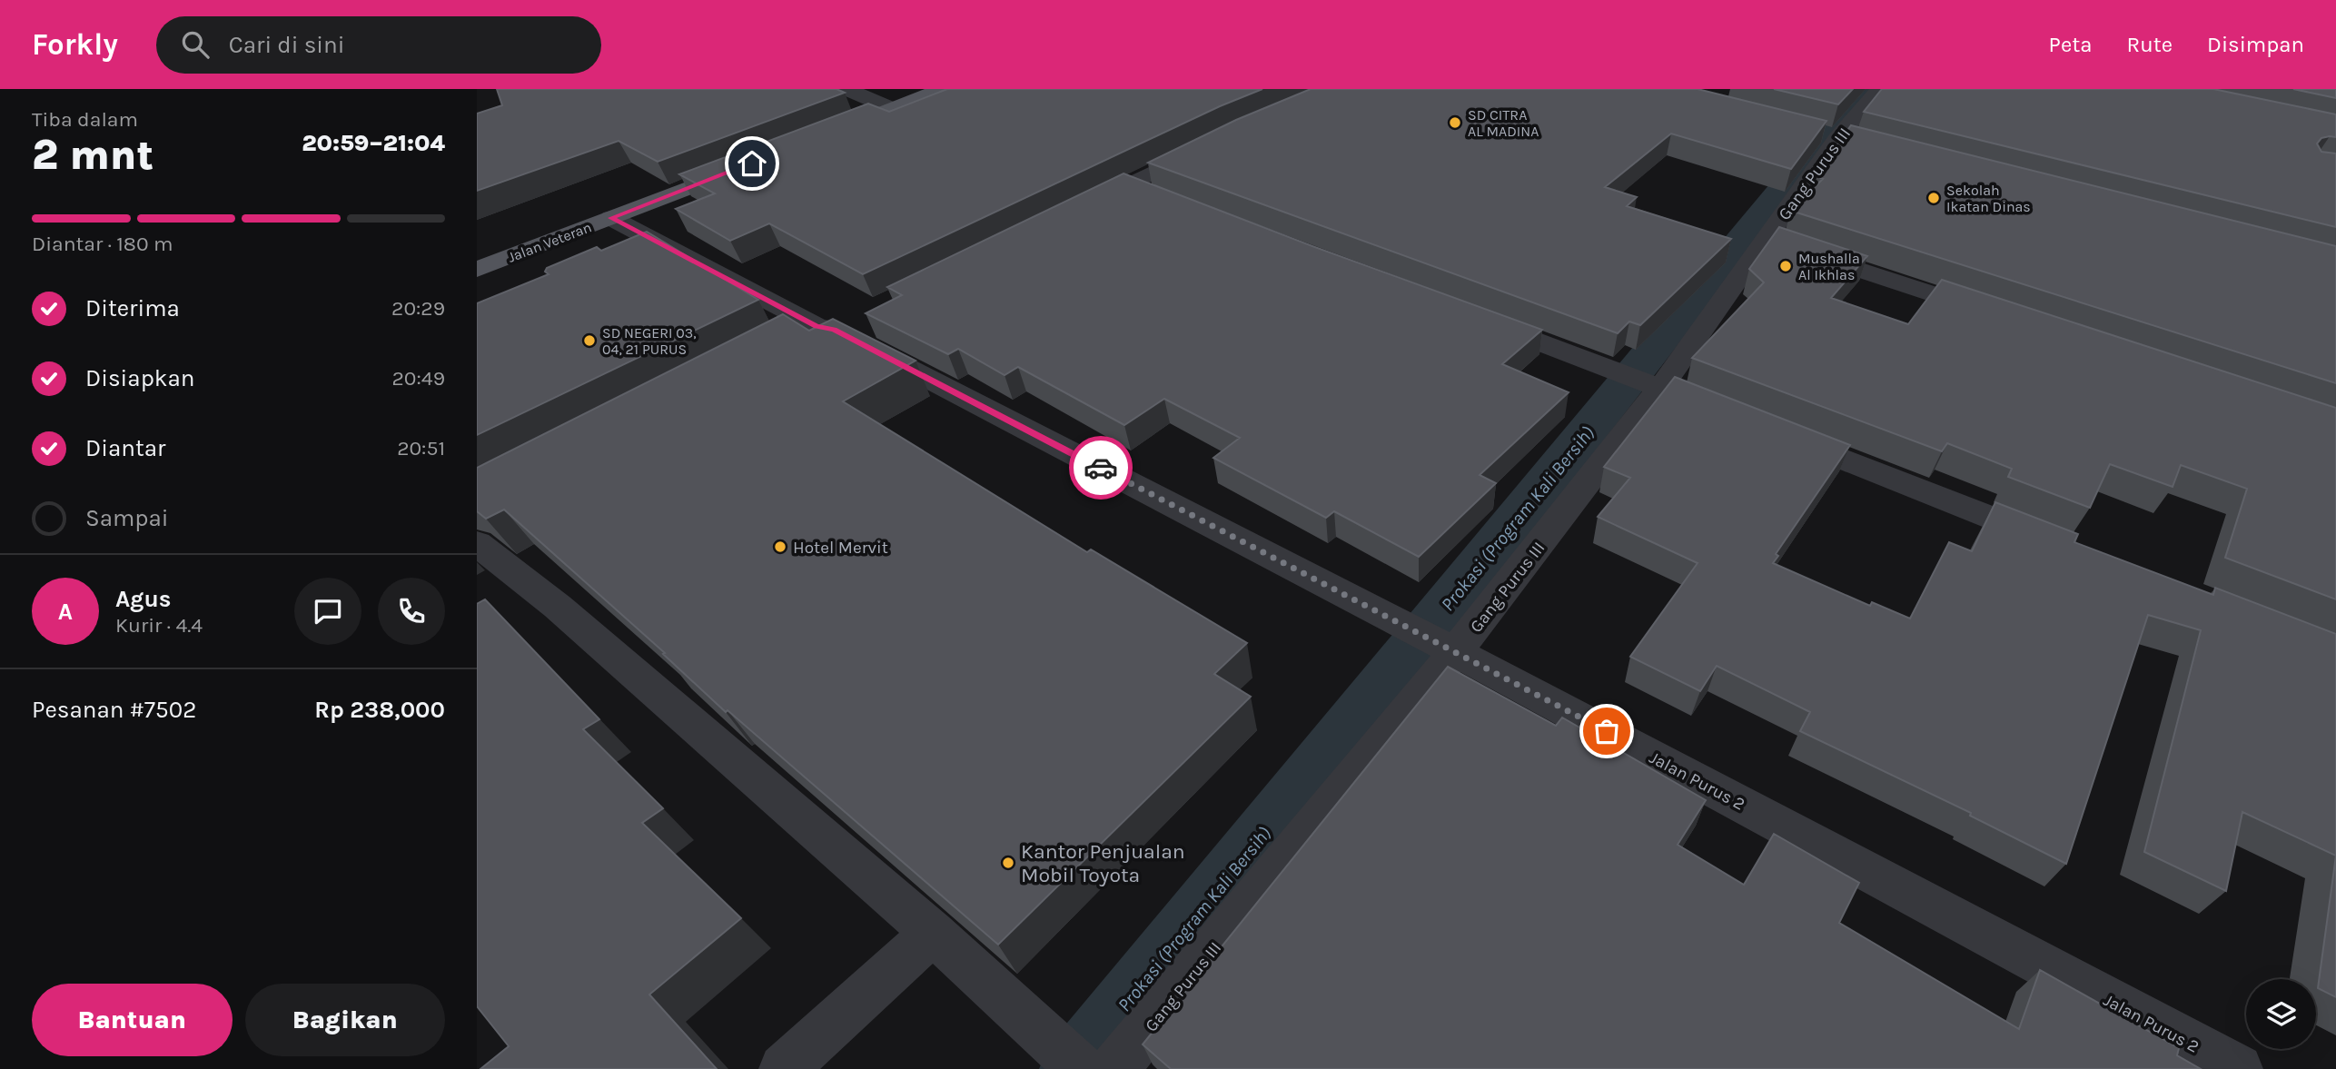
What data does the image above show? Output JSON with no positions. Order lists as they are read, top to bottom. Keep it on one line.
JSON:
{"streets":{"main road":["Jalan Veteran"],"street":["Gang Purus III","Jalan Purus 2"]},"crossings":[["Gang Purus III","Jalan Purus 2"],["Jalan Veteran","Jalan Purus 2"]],"water":["Prokasi (Program Kali Bersih)"],"places":["SD CITRA AL MADINA","Sekolah Ikatan Dinas","Mushalla Al Ikhlas","SD NEGERI 03, 04, 21 PURUS","Hotel Mervit","Kantor Penjualan Mobil Toyota"],"page":{"header":"Forkly","search":"Cari di sini","nav":["Peta","Rute","Disimpan"],"heading":["2 mnt","Tiba dalam","20:59–21:04"],"panel":["Agus","Kurir · 4.4","Pesanan #7502","Rp 238,000"],"bar":"Diantar · 180 m","list":[["Diterima","20:29"],["Disiapkan","20:49"],["Diantar","20:51"],"Sampai"],"round":"A","buttons":["Bantuan","Bagikan"]}}
